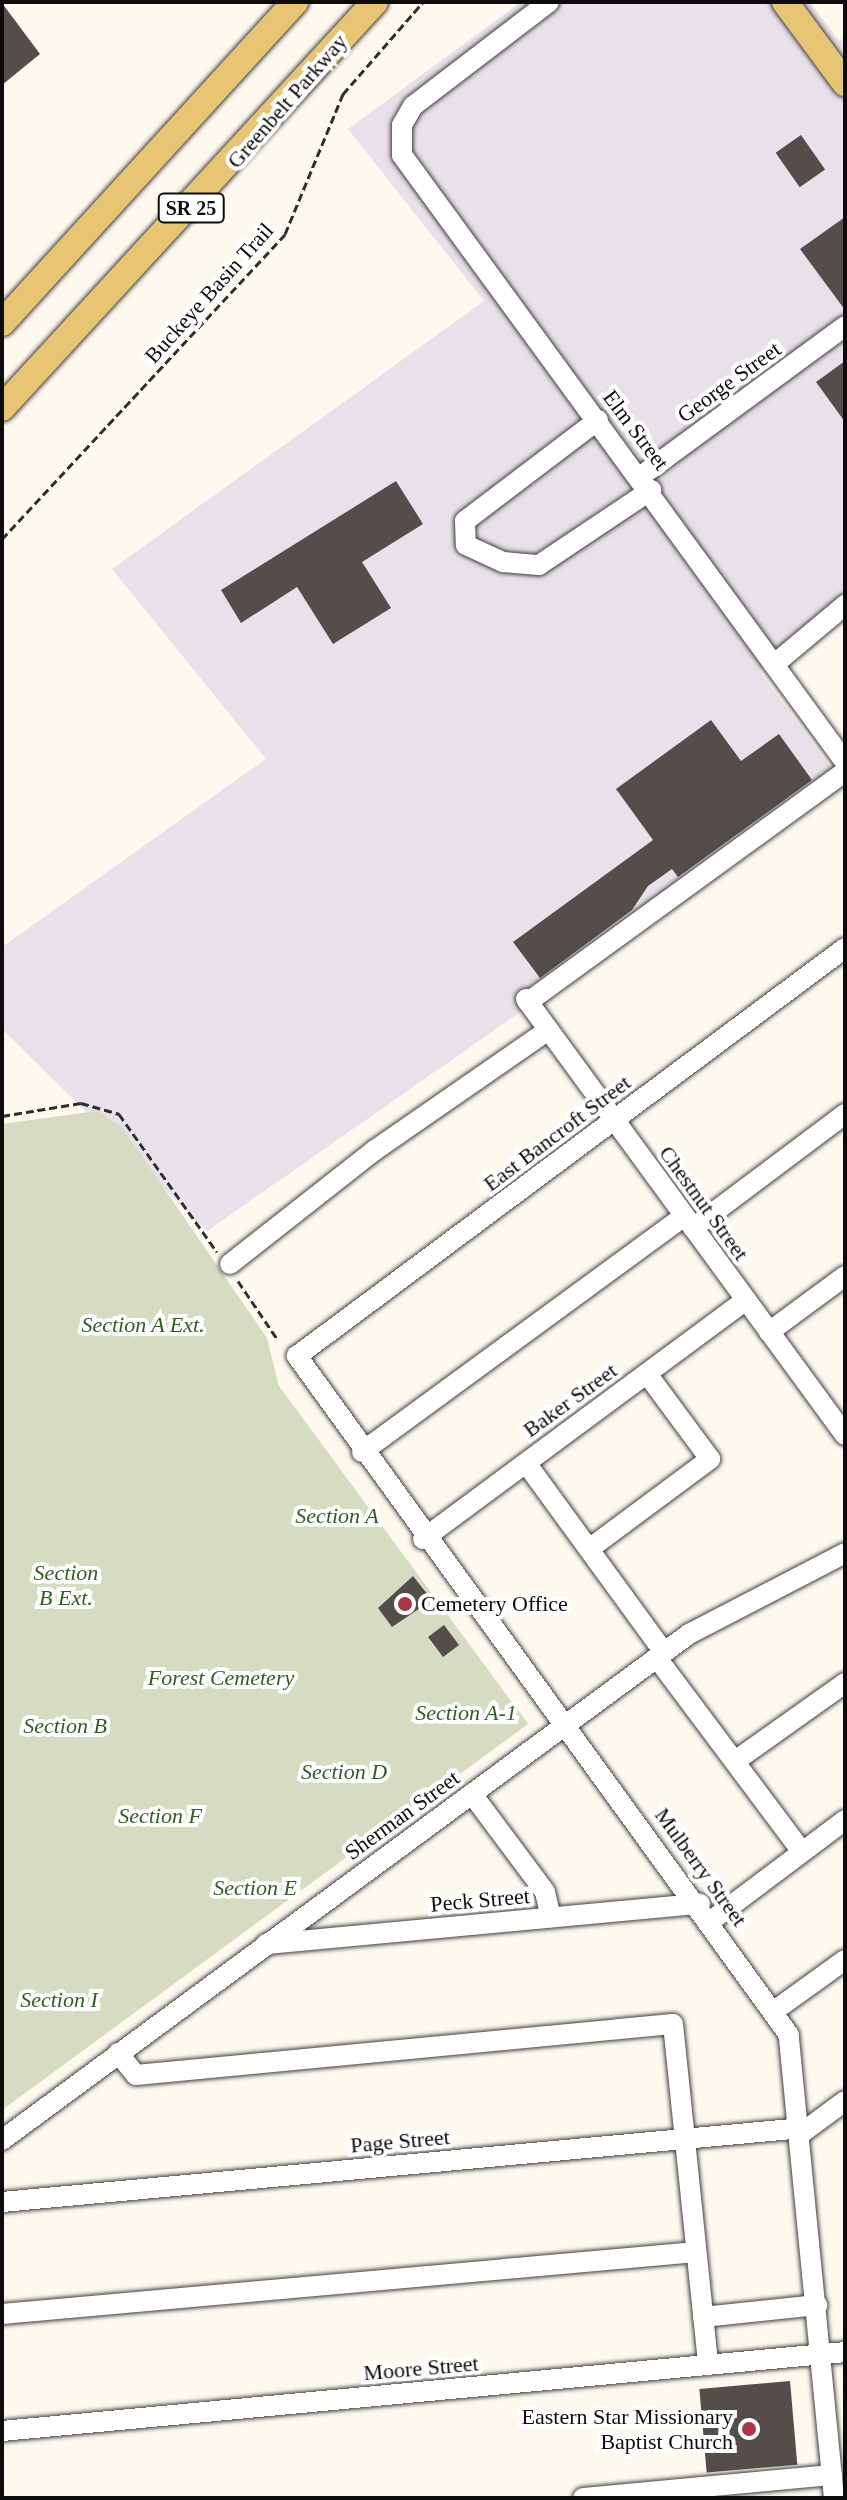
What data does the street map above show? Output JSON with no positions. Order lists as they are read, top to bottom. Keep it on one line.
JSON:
{"streets":{"main road":["Greenbelt Parkway","SR 25"],"street":["George Street","Elm Street","East Bancroft Street","Chestnut Street","Baker Street","Sherman Street","Mulberry Street","Peck Street","Page Street","Moore Street"],"path":["Buckeye Basin Trail"]},"crossings":[["George Street","Elm Street"],["East Bancroft Street","Chestnut Street"],["East Bancroft Street","Mulberry Street"],["Chestnut Street","Baker Street"],["Baker Street","Mulberry Street"],["Sherman Street","Mulberry Street"],["Sherman Street","Peck Street"],["Mulberry Street","Peck Street"],["Mulberry Street","Page Street"],["Mulberry Street","Moore Street"]],"parks":["Section A Ext.","Section A","Section B Ext.","Forest Cemetery","Section A-1","Section B","Section D","Section F","Section E","Section I"],"places":["Cemetery Office","Eastern Star Missionary Baptist Church"]}
